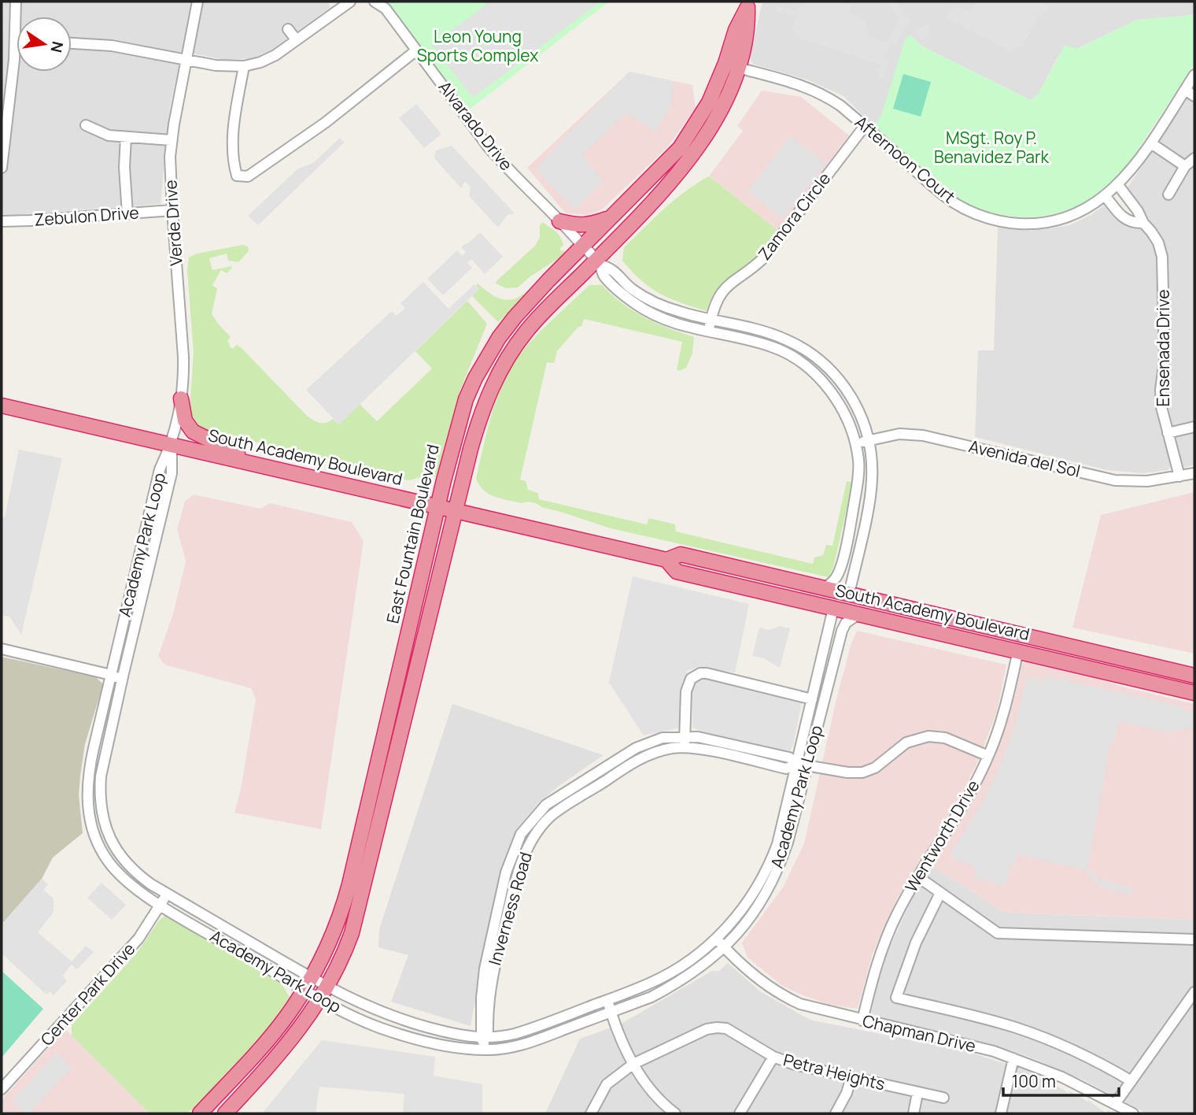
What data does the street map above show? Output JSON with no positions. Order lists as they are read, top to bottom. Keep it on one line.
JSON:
{"streets":{"highway":["South Academy Boulevard","East Fountain Boulevard"],"street":["Alvarado Drive","Afternoon Court","Zebulon Drive","Zamora Circle","Verde Drive","Ensenada Drive","Avenida del Sol","Academy Park Loop","Wentworth Drive","Inverness Road","Center Park Drive","Chapman Drive","Petra Heights"]},"crossings":[["Alvarado Drive","East Fountain Boulevard"],["Afternoon Court","Zamora Circle"],["Afternoon Court","Ensenada Drive"],["Afternoon Court","East Fountain Boulevard"],["Zebulon Drive","Verde Drive"],["Verde Drive","South Academy Boulevard"],["Verde Drive","Academy Park Loop"],["Ensenada Drive","Avenida del Sol"],["South Academy Boulevard","East Fountain Boulevard"],["South Academy Boulevard","Academy Park Loop"],["South Academy Boulevard","Wentworth Drive"],["East Fountain Boulevard","Academy Park Loop"],["Academy Park Loop","Inverness Road"],["Academy Park Loop","Center Park Drive"],["Academy Park Loop","Chapman Drive"],["Wentworth Drive","Chapman Drive"]],"parks":["Leon Young Sports Complex","MSgt. Roy P. Benavidez Park"],"scale_bar":"100 m","north":"right"}
